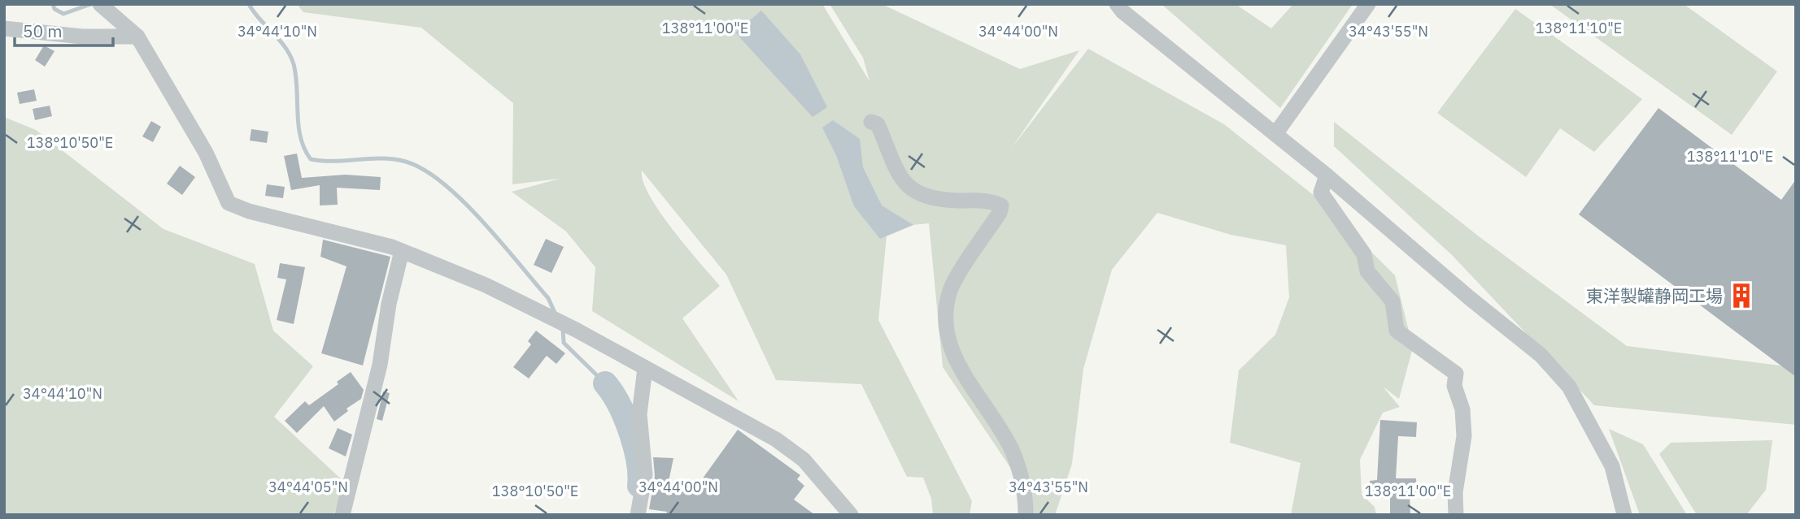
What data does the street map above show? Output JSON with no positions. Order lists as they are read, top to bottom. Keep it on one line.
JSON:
{"places":{"building":["東洋製罐静岡工場"]},"scale_bar":"50 m","coordinates":["138°11'00\"E","138°11'10\"E","34°44'10\"N","34°44'00\"N","34°43'55\"N","138°10'50\"E","34°44'05\"N"]}
